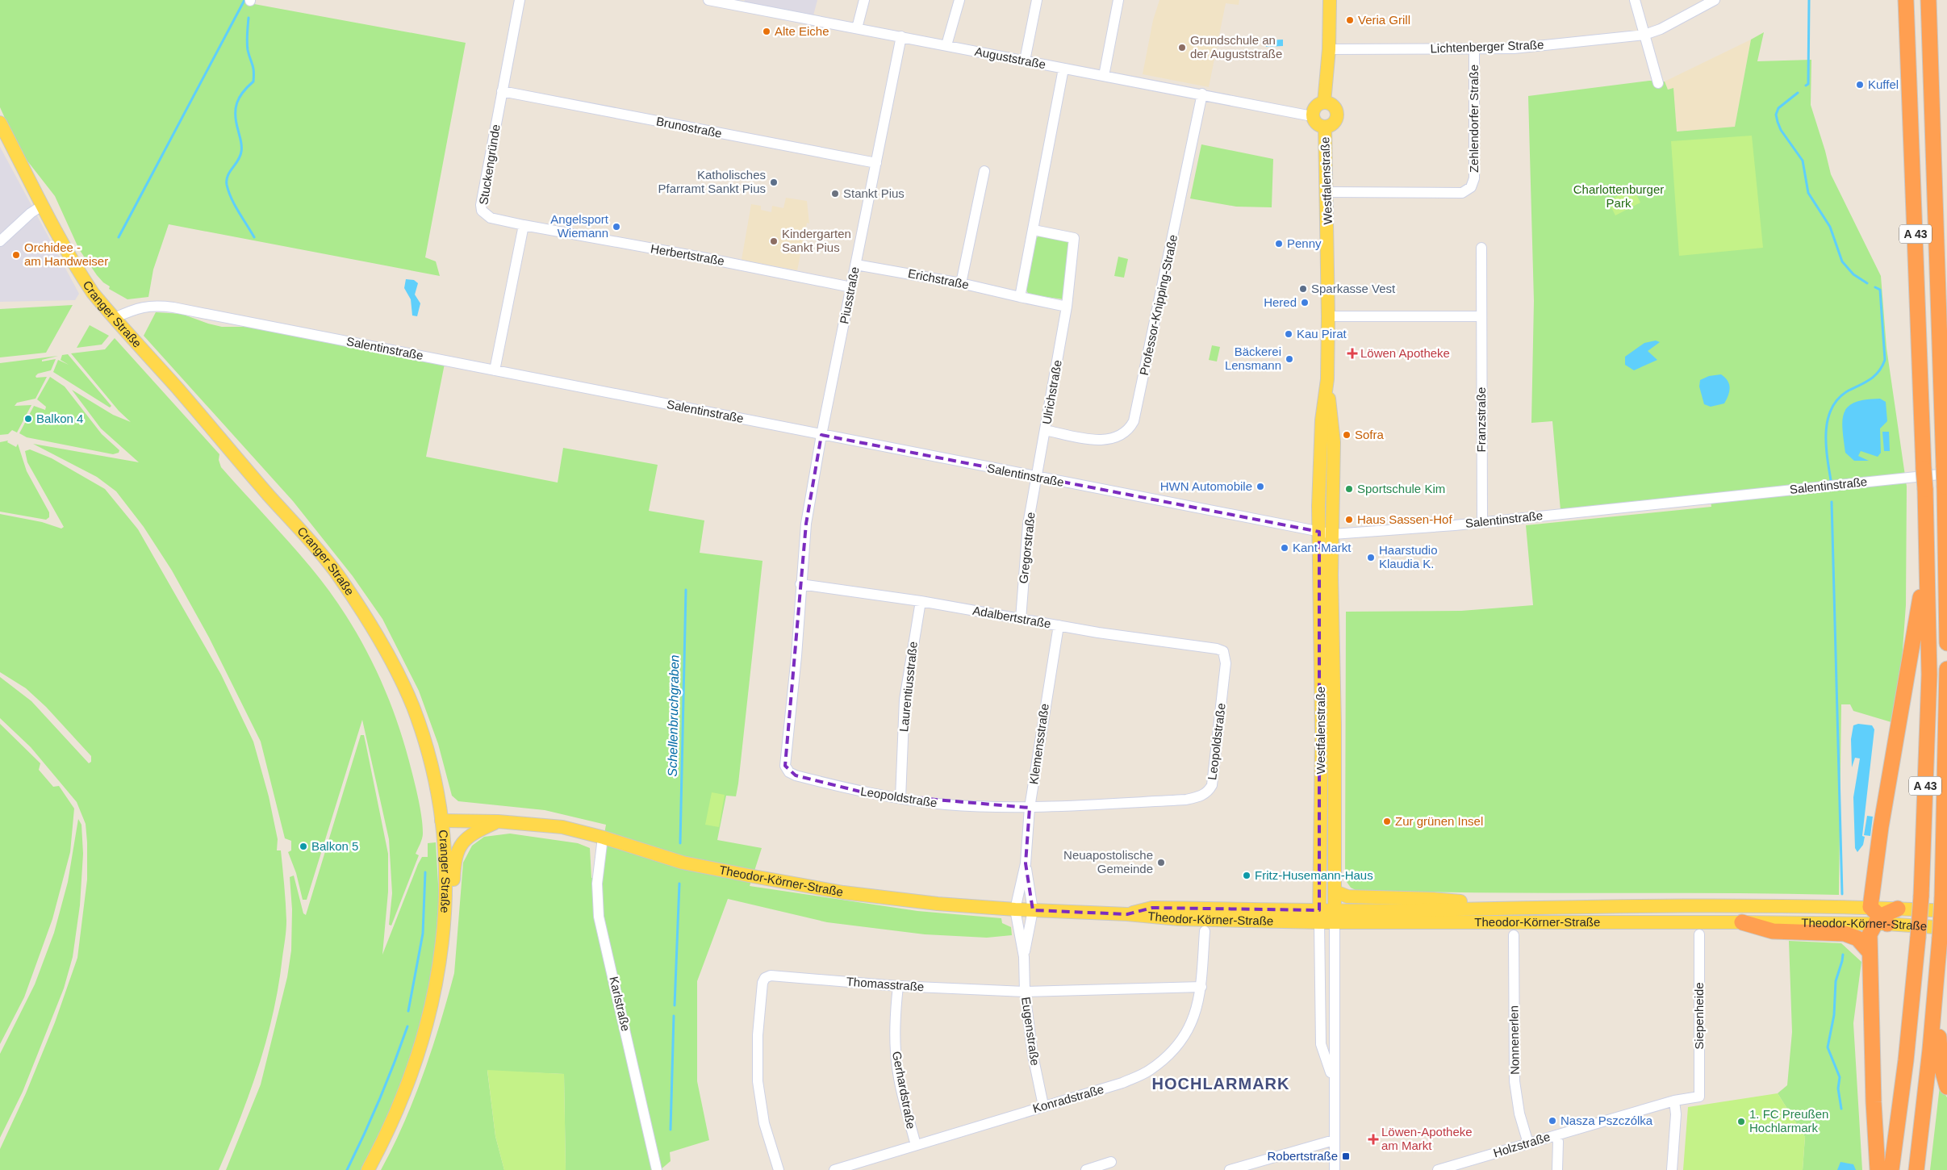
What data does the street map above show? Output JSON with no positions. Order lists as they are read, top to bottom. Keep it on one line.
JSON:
{"streets":{"highway":["A 43"],"main road":["Westfalenstraße","Cranger Straße","Theodor-Körner-Straße"],"street":["Lichtenberger Straße","Auguststraße","Zehlendorfer Straße","Brunostraße","Stuckengründe","Herbertstraße","Erichstraße","Piusstraße","Professor-Knipping-Straße","Salentinstraße","Ulrichstraße","Franzstraße","Gregorstraße","Adalbertstraße","Laurentiusstraße","Leopoldstraße","Klemensstraße","Thomasstraße","Karlstraße","Siepenheide","Eugenstraße","Nonnenerlen","Gerhardstraße","Konradstraße","Holzstraße"]},"crossings":[["Lichtenberger Straße","Zehlendorfer Straße"],["Auguststraße","Westfalenstraße"],["Auguststraße","Piusstraße"],["Auguststraße","Professor-Knipping-Straße"],["Zehlendorfer Straße","Westfalenstraße"],["Brunostraße","Stuckengründe"],["Brunostraße","Piusstraße"],["Stuckengründe","Herbertstraße"],["Westfalenstraße","Salentinstraße"],["Westfalenstraße","Theodor-Körner-Straße"],["A 43","Salentinstraße"],["A 43","Theodor-Körner-Straße"],["Herbertstraße","Piusstraße"],["Erichstraße","Piusstraße"],["Piusstraße","Salentinstraße"],["Piusstraße","Leopoldstraße"],["Professor-Knipping-Straße","Ulrichstraße"],["Cranger Straße","Salentinstraße"],["Cranger Straße","Theodor-Körner-Straße"],["Salentinstraße","Ulrichstraße"],["Salentinstraße","Franzstraße"],["Salentinstraße","Gregorstraße"],["Salentinstraße","Leopoldstraße"],["Ulrichstraße","Gregorstraße"],["Gregorstraße","Adalbertstraße"],["Adalbertstraße","Laurentiusstraße"],["Adalbertstraße","Leopoldstraße"],["Adalbertstraße","Klemensstraße"],["Laurentiusstraße","Leopoldstraße"],["Leopoldstraße","Klemensstraße"],["Klemensstraße","Theodor-Körner-Straße"],["Klemensstraße","Eugenstraße"],["Theodor-Körner-Straße","Karlstraße"],["Theodor-Körner-Straße","Eugenstraße"],["Thomasstraße","Eugenstraße"],["Thomasstraße","Gerhardstraße"],["Thomasstraße","Konradstraße"],["Siepenheide","Holzstraße"],["Eugenstraße","Konradstraße"],["Nonnenerlen","Holzstraße"],["Gerhardstraße","Konradstraße"]],"districts":["HOCHLARMARK"],"water":["Schellenbruchgraben"],"parks":["Charlottenburger Park"],"places":{"other":["Veria Grill","Alte Eiche","Grundschule an der Auguststraße","Kuffel","Katholisches Pfarramt Sankt Pius","Stankt Pius","Angelsport Wiemann","Kindergarten Sankt Pius","Penny","Orchidee - am Handweiser","Sparkasse Vest","Hered","Kau Pirat","Bäckerei Lensmann","Balkon 4","Sofra","HWN Automobile","Sportschule Kim","Haus Sassen-Hof","Kant Markt","Haarstudio Klaudia K.","Zur grünen Insel","Balkon 5","Neuapostolische Gemeinde","Fritz-Husemann-Haus","Nasza Pszczólka","1. FC Preußen Hochlarmark"],"health":["Löwen Apotheke","Löwen-Apotheke am Markt"],"transit":["Robertstraße"]}}
